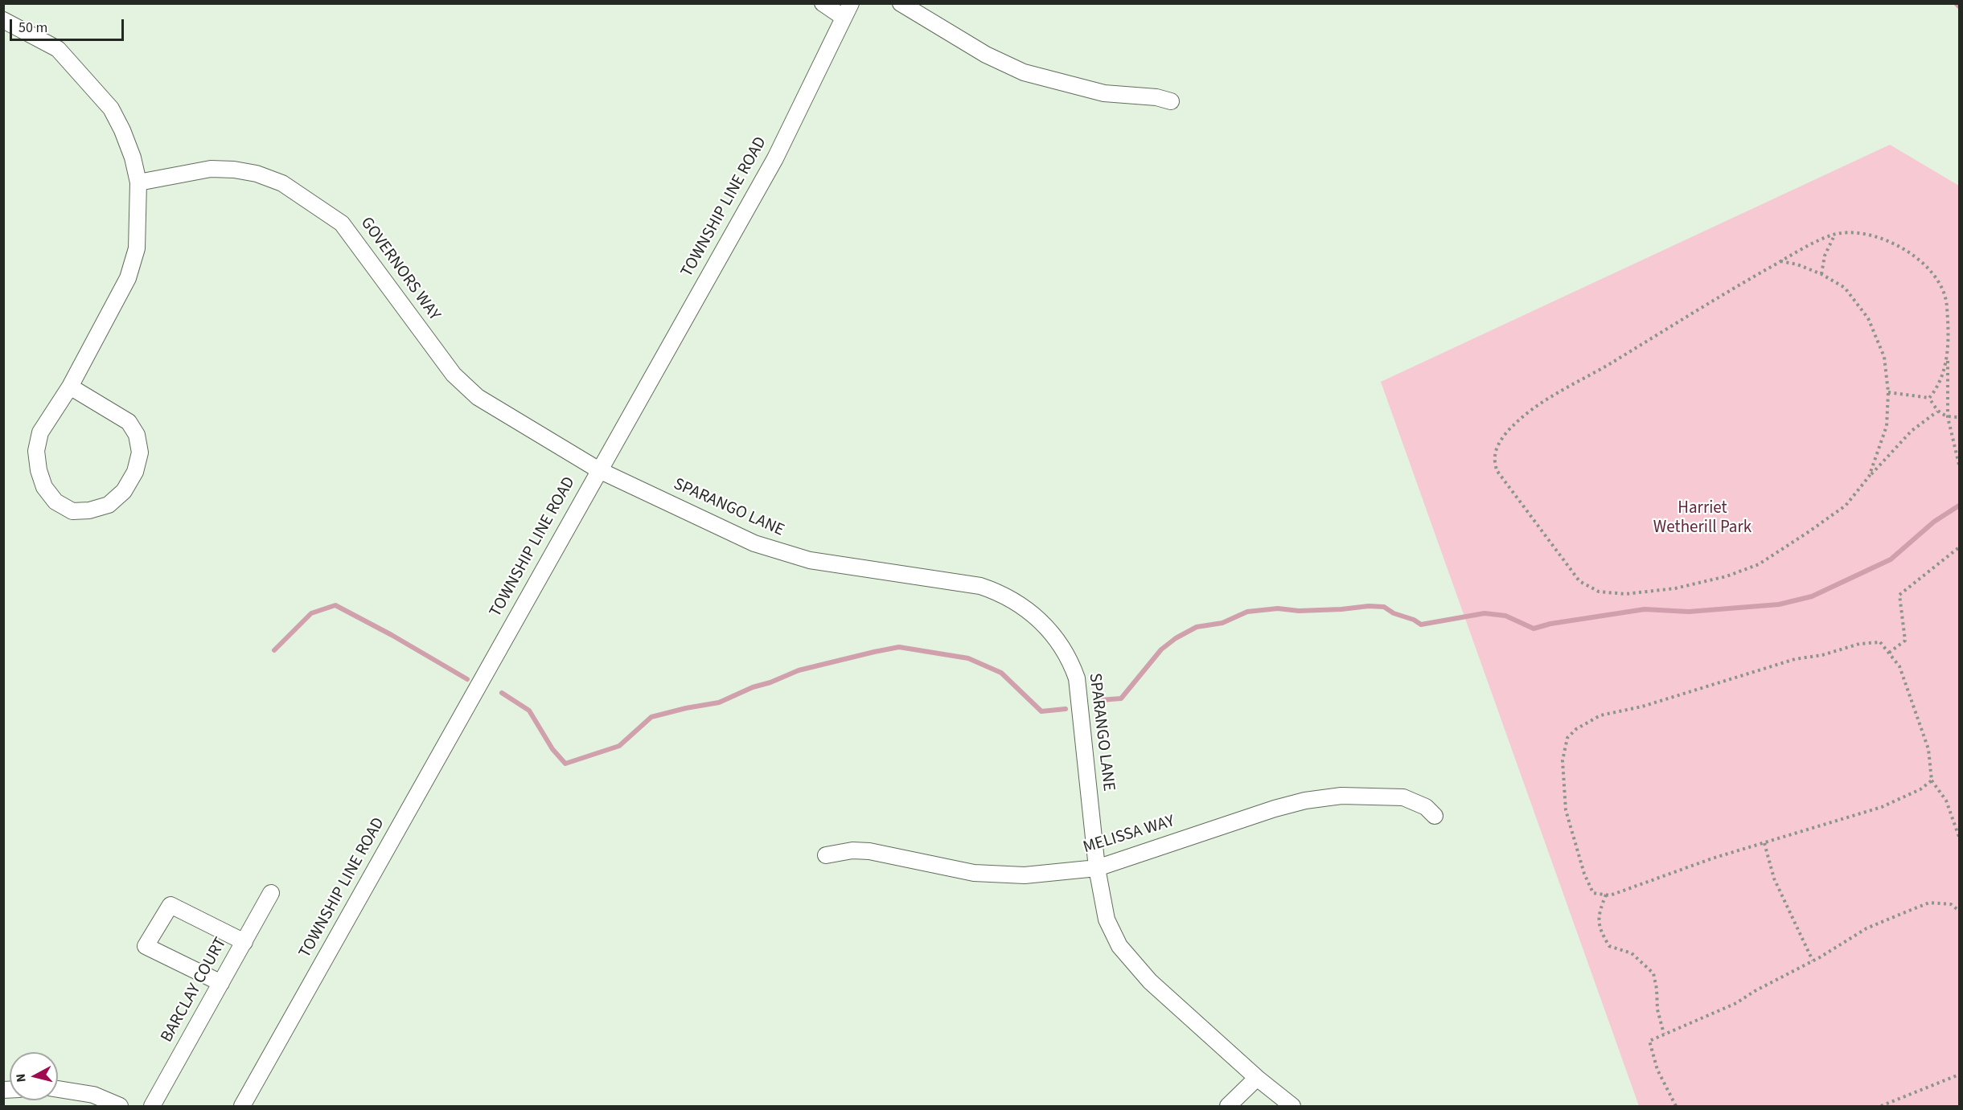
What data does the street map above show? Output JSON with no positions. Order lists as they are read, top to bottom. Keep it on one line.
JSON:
{"streets":{"street":["TOWNSHIP LINE ROAD","GOVERNORS WAY","SPARANGO LANE","MELISSA WAY","BARCLAY COURT"]},"crossings":[["TOWNSHIP LINE ROAD","GOVERNORS WAY"],["TOWNSHIP LINE ROAD","SPARANGO LANE"],["GOVERNORS WAY","SPARANGO LANE"],["SPARANGO LANE","MELISSA WAY"]],"parks":["Harriet Wetherill Park"],"scale_bar":"50 m","north":"left"}
